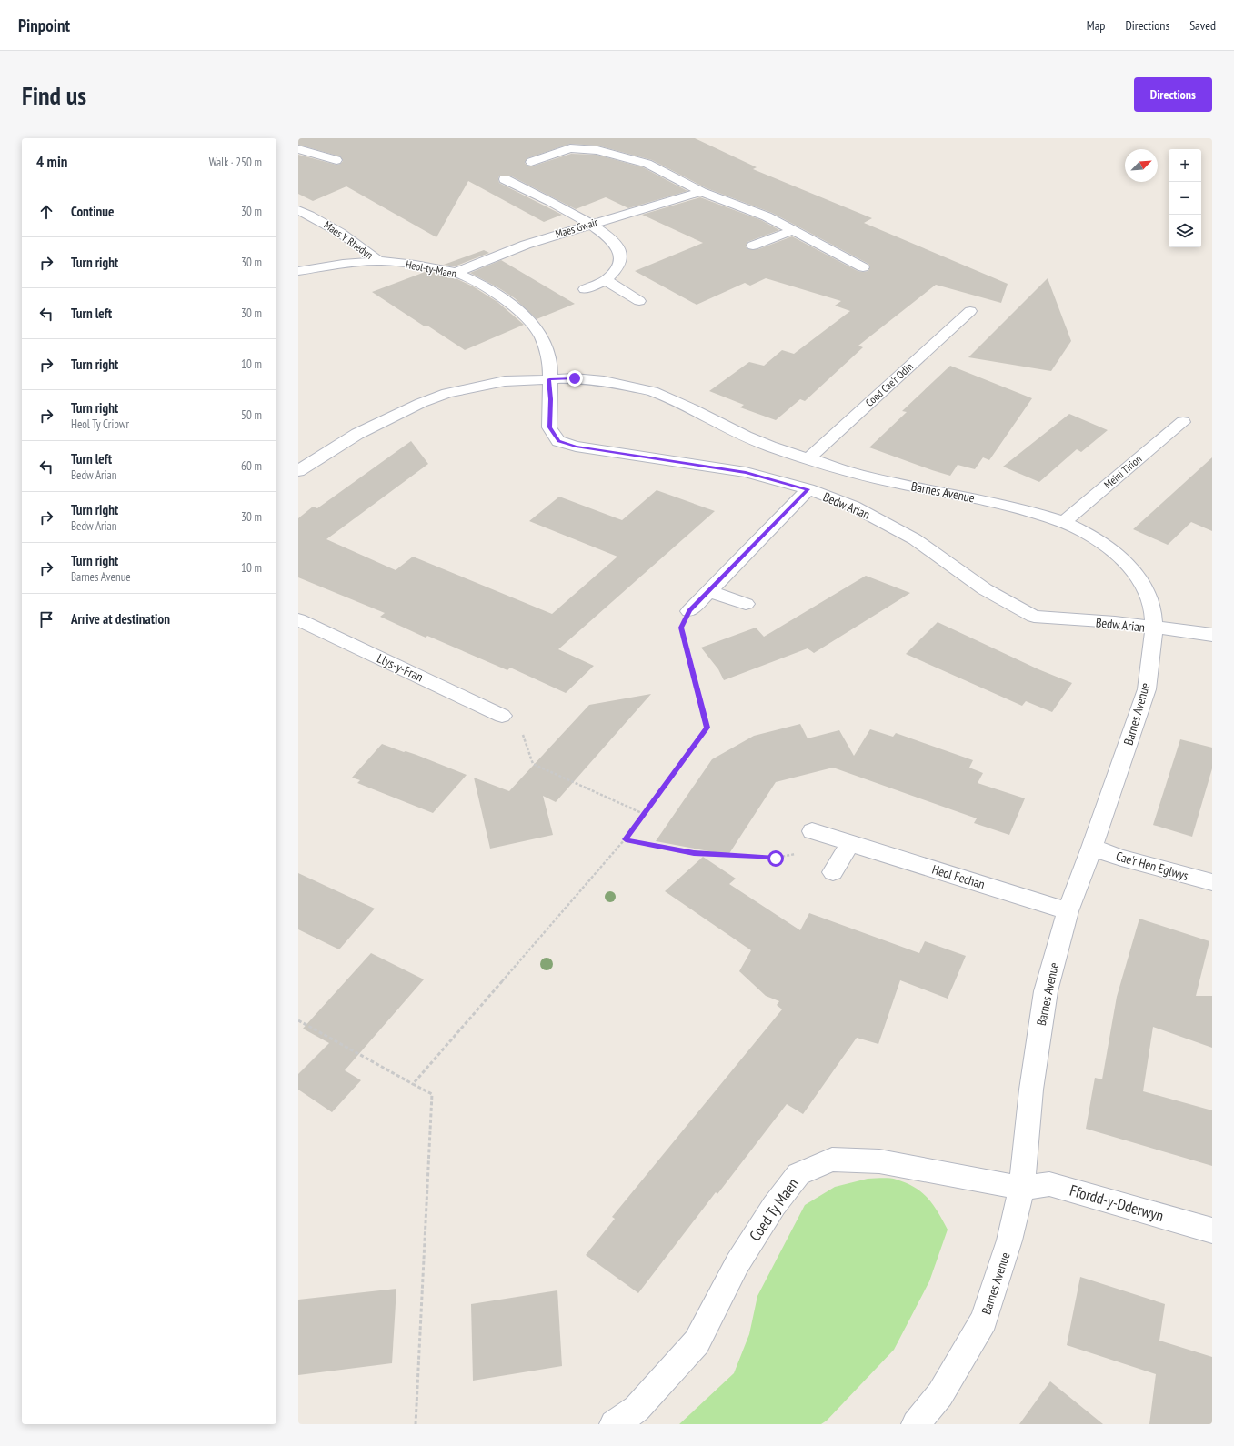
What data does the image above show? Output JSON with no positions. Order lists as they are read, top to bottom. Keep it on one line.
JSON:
{"streets":{"street":["Maes Gwair","Maes Y Rhedyn","Heol-ty-Maen","Coed Cae'r Odin","Meini Tirion","Barnes Avenue","Bedw Arian","Llys-y-Fran","Cae'r Hen Eglwys","Heol Fechan","Ffordd-y-Dderwyn","Coed Ty Maen"]},"crossings":[["Maes Gwair","Heol-ty-Maen"],["Maes Y Rhedyn","Heol-ty-Maen"],["Heol-ty-Maen","Barnes Avenue"],["Heol-ty-Maen","Bedw Arian"],["Coed Cae'r Odin","Barnes Avenue"],["Meini Tirion","Barnes Avenue"],["Barnes Avenue","Bedw Arian"],["Barnes Avenue","Cae'r Hen Eglwys"],["Barnes Avenue","Heol Fechan"],["Barnes Avenue","Ffordd-y-Dderwyn"],["Barnes Avenue","Coed Ty Maen"],["Ffordd-y-Dderwyn","Coed Ty Maen"]],"north":"top right","page":{"header":"Pinpoint","nav":["Map","Directions","Saved"],"buttons":"Directions","title":"Find us","heading":["4 min","Walk · 250 m"],"map_buttons":["+","−"],"list":[["Continue","30 m"],["Turn right","30 m"],["Turn left","30 m"],["Turn right","10 m"],["Turn right","Heol Ty Cribwr","50 m"],["Turn left","Bedw Arian","60 m"],["Turn right","Bedw Arian","30 m"],["Turn right","Barnes Avenue","10 m"],"Arrive at destination"]}}
